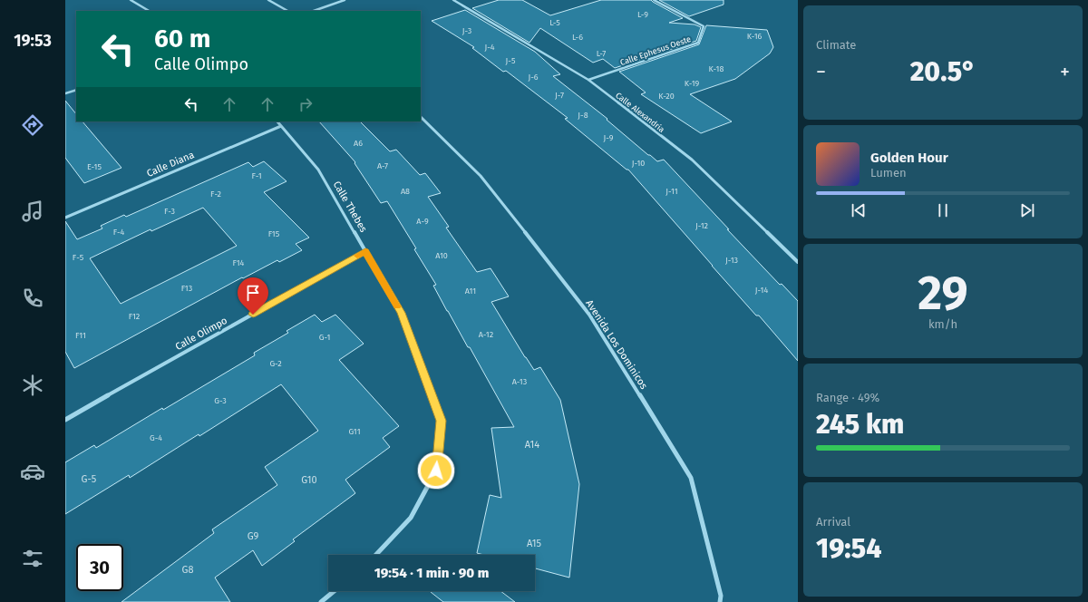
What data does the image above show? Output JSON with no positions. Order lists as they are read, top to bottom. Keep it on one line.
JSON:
{"streets":{"street":["Calle Ephesus Oeste","Calle Alexandria","Calle Diana","Calle Thebes","Calle Olimpo","Avenida Los Dominicos"]},"crossings":[["Calle Ephesus Oeste","Calle Alexandria"],["Calle Diana","Calle Thebes"],["Calle Thebes","Calle Olimpo"]],"house_numbers":["L-9","L-5","J-3","K-16","L-6","J-4","L-7","J-5","K-18","J-6","K-19","J-7","K-20","J-8","J-9","A6","J-10","A-7","E-15","F-1","A8","J-11","F-2","F-3","A-9","J-12","F-4","F15","A10","F-5","J-13","F14","F13","J-14","A11","F12","A-12","F11","G-1","G-2","A-13","G-3","G11","G-4","A14","G-5","G10","G9","A15","G8"],"page":{"tabs":"19:53","tile":["Climate",["29","km/h"],["Range · 49%","245 km"],["Arrival","19:54"]],"turn":["60 m","Calle Olimpo"],"heat":["−","20.5°","+"],"song":["Golden Hour","Lumen"],"limit":"30","trip":"19:54 · 1 min · 90 m"}}
